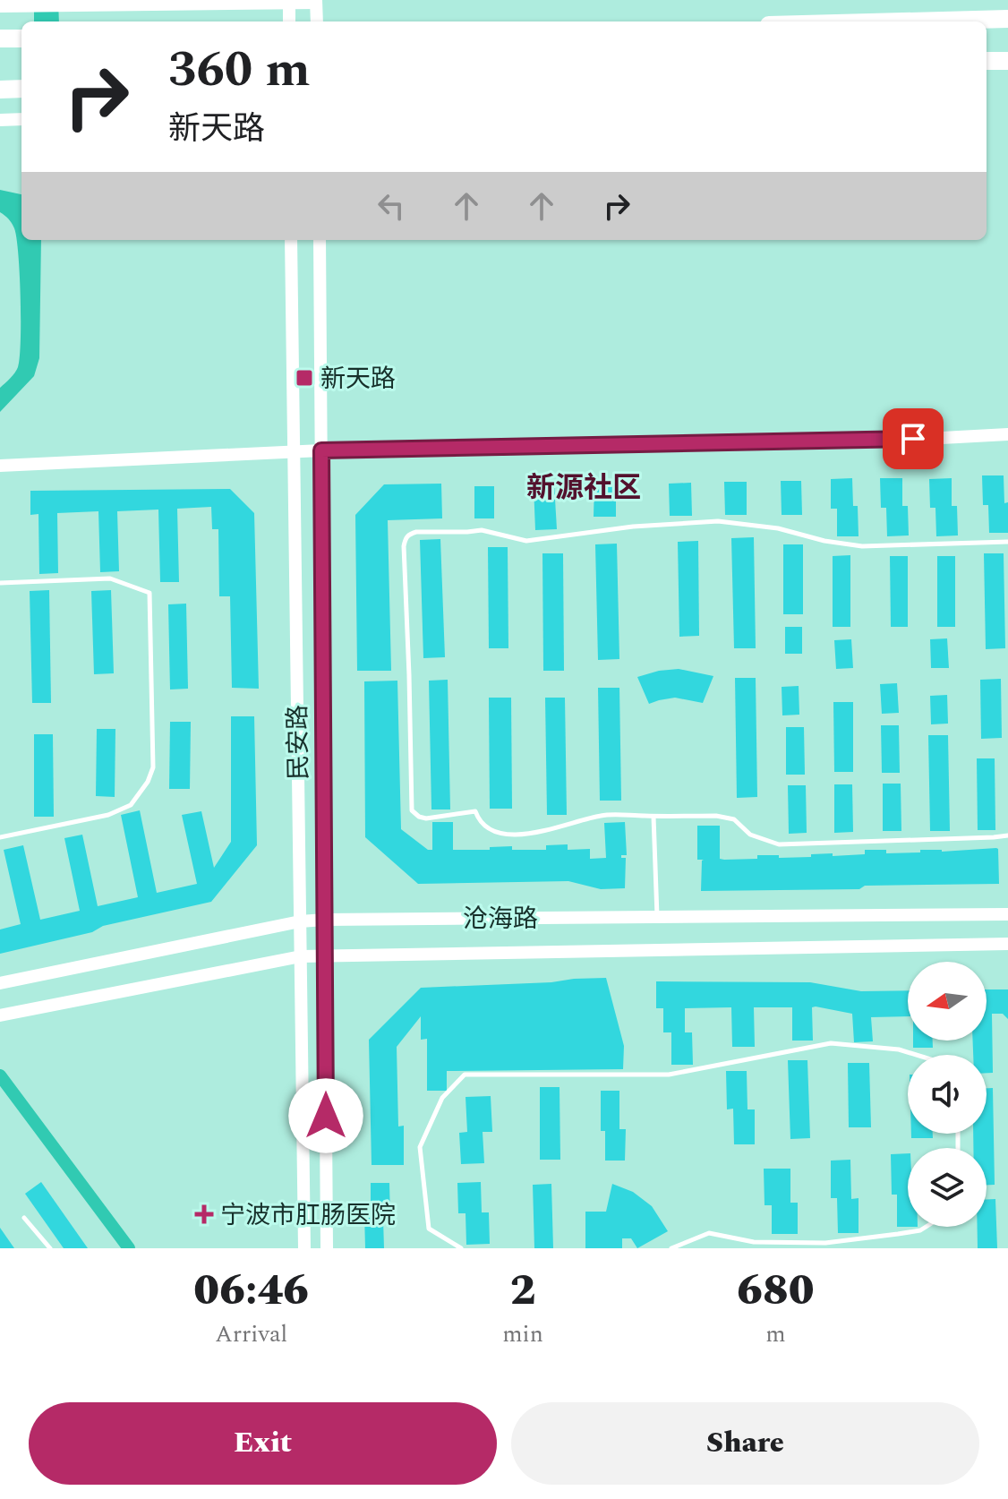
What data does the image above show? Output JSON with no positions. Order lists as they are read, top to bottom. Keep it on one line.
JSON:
{"streets":{"main road":["民安路","沧海路"]},"crossings":[["民安路","沧海路"]],"districts":["新源社区"],"places":{"transit":["新天路"],"health":["宁波市肛肠医院"]},"north":"left","page":{"turn":["360 m","新天路"],"eta":["06:46","Arrival","2","min","680","m"],"buttons":["Exit","Share"]}}
